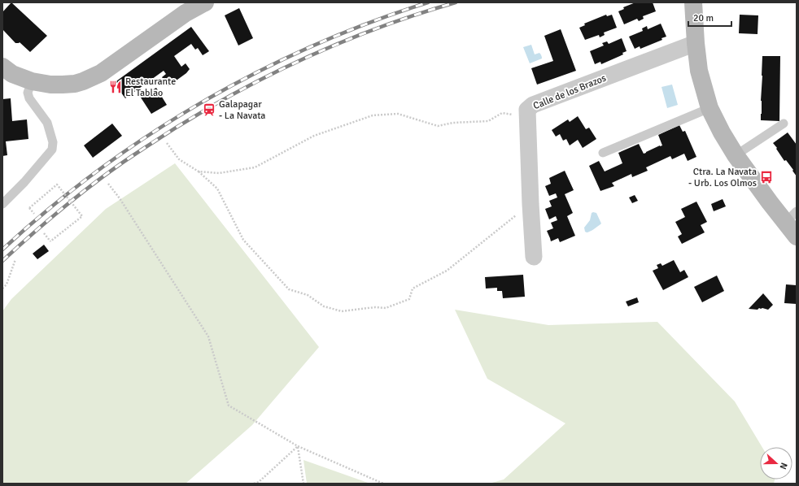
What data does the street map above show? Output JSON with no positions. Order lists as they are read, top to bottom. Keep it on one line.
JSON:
{"streets":{"street":["Calle de los Brazos"]},"places":{"restaurant":["Restaurante El Tablao"],"station":["Galapagar - La Navata"],"bus stop":["Ctra. La Navata - Urb. Los Olmos"]},"scale_bar":"20 m","north":"right"}
